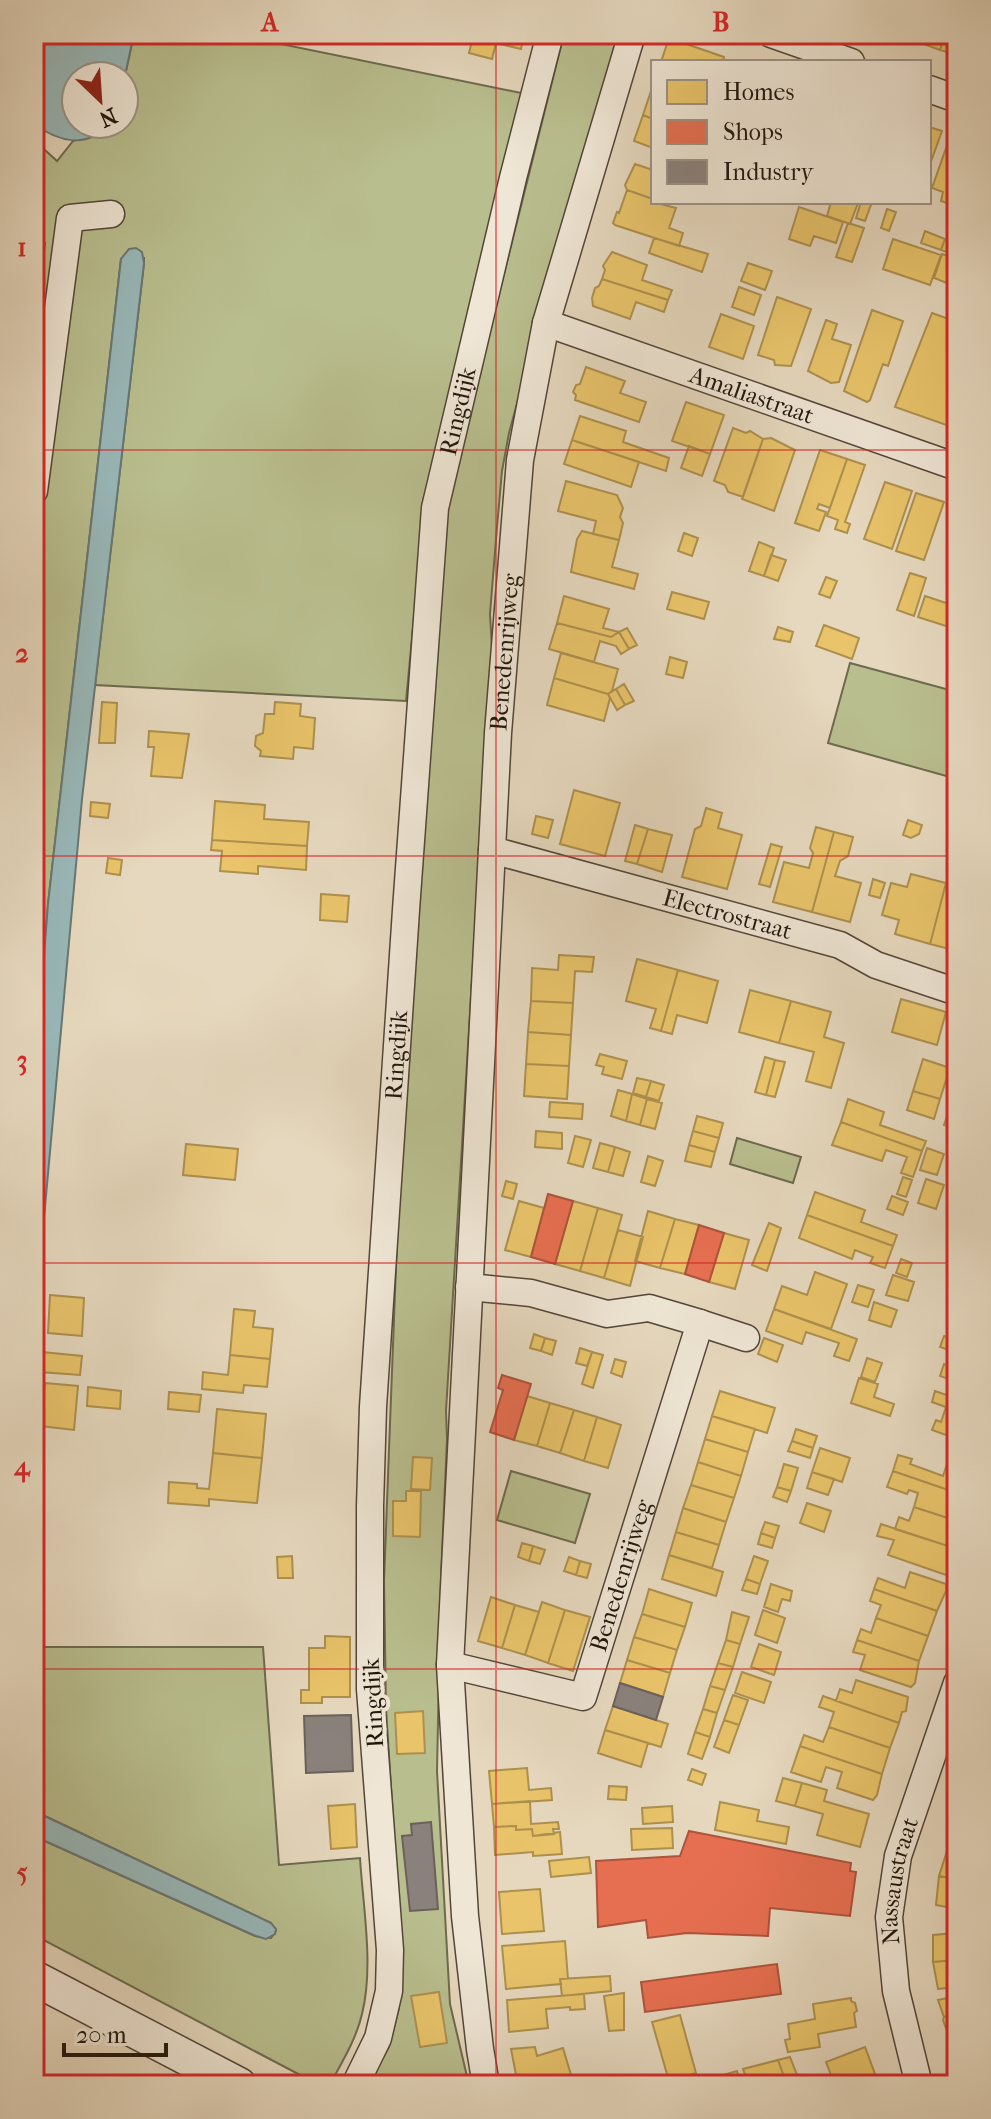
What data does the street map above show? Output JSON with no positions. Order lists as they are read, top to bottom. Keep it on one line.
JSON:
{"streets":{"street":["Amaliastraat","Ringdijk","Benedenrijweg","Electrostraat","Nassaustraat"]},"crossings":[["Amaliastraat","Benedenrijweg"],["Benedenrijweg","Electrostraat"]],"legend":["Homes","Shops","Industry"],"scale_bar":"20 m","north":"bottom right","grid":{"columns":["A","B"],"rows":["1","2","3","4","5"]}}
